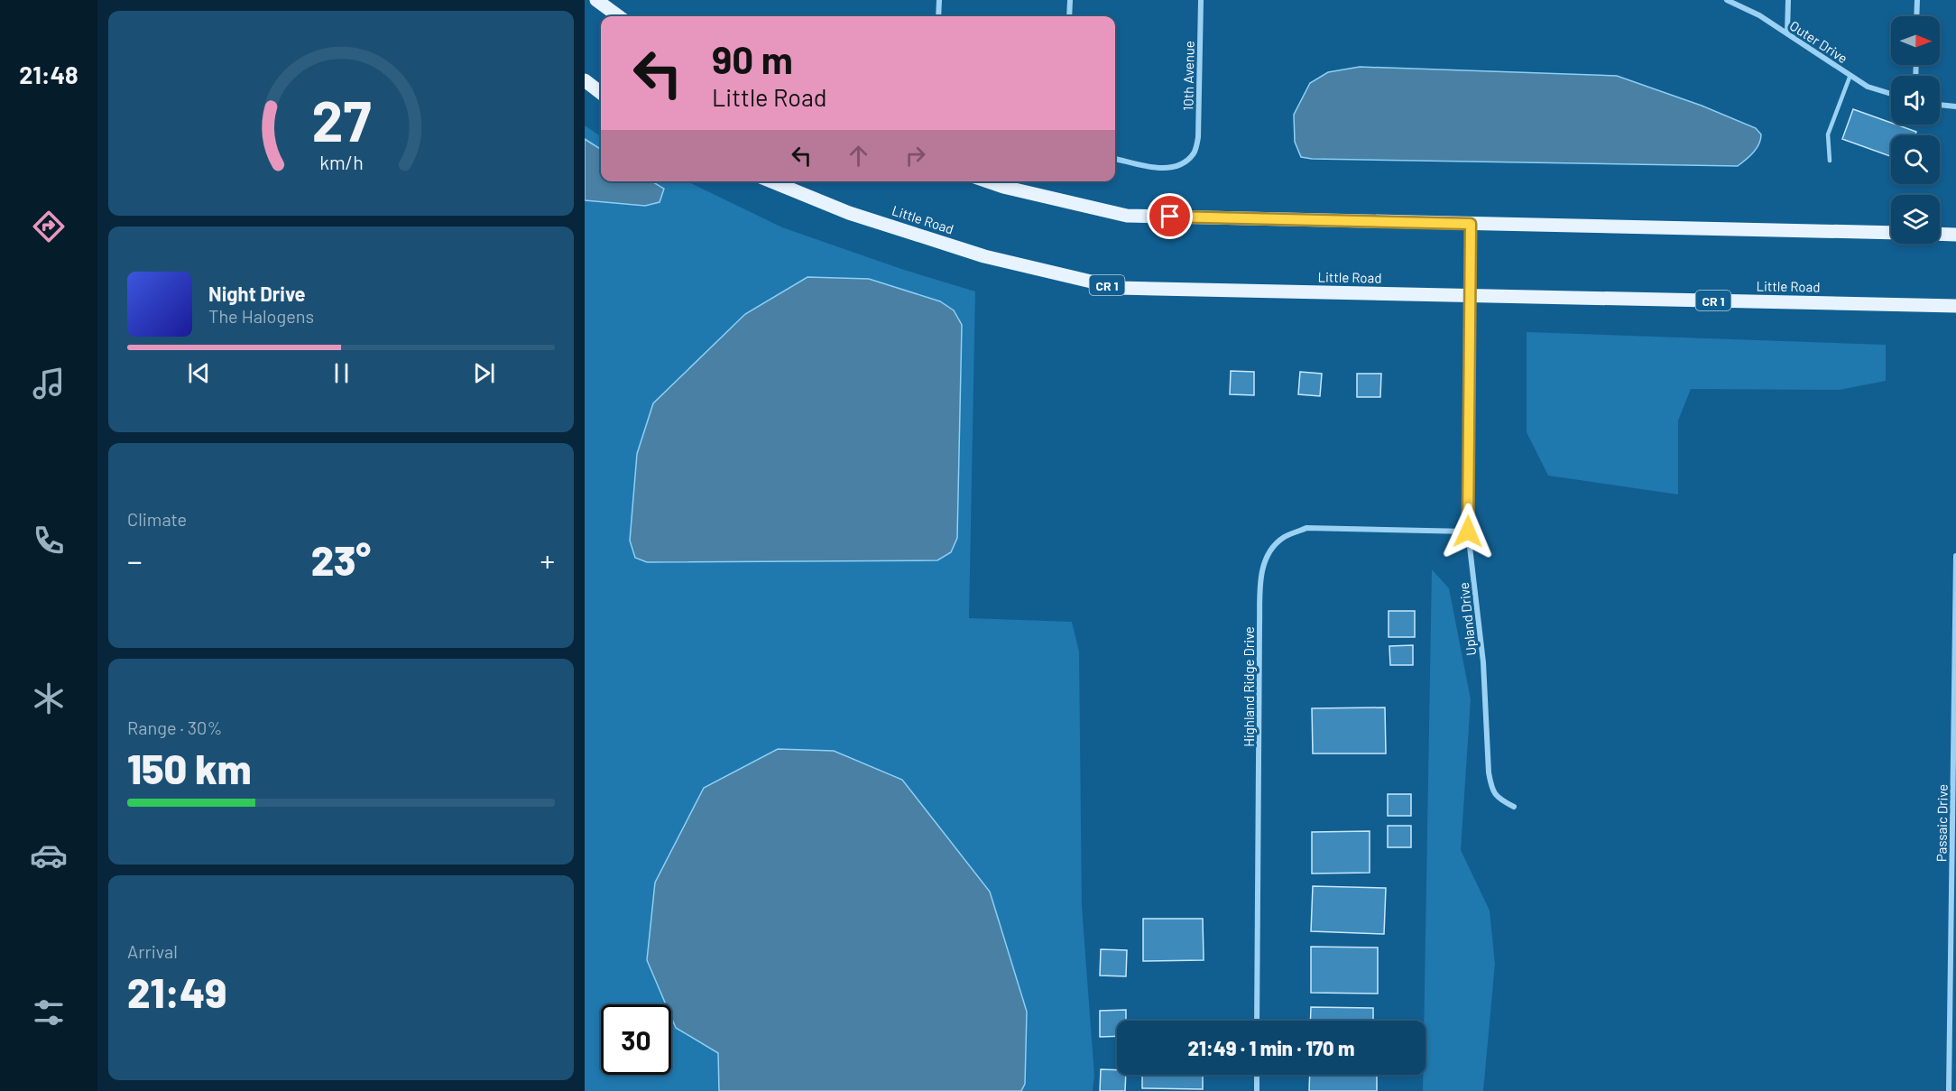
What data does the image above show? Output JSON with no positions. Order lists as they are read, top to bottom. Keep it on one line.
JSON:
{"streets":{"main road":["Little Road","CR 1"],"street":["Outer Drive","10th Avenue","Upland Drive","Highland Ridge Drive","Passaic Drive"]},"crossings":[["Little Road","Upland Drive"],["Upland Drive","Highland Ridge Drive"]],"north":"right","page":{"tabs":"21:48","turn":["90 m","Little Road"],"song":["Night Drive","The Halogens"],"tile":["Climate",["Range · 30%","150 km"],["Arrival","21:49"]],"heat":["−","23°","+"],"limit":"30","trip":"21:49 · 1 min · 170 m","gauge":["27","km/h"]}}
